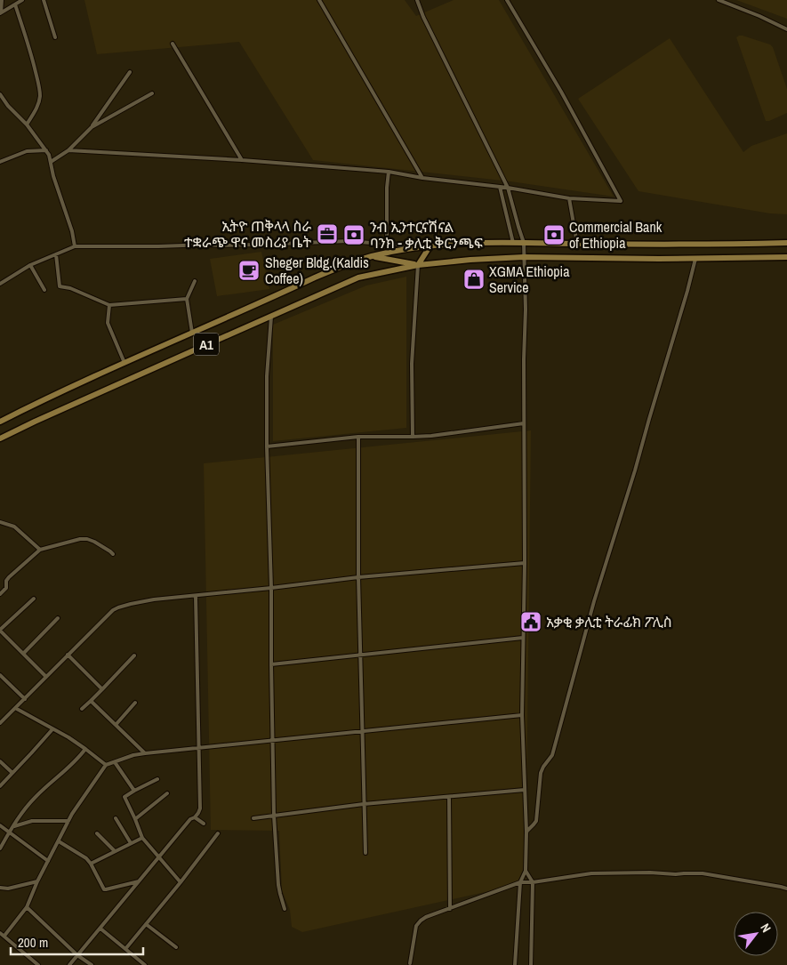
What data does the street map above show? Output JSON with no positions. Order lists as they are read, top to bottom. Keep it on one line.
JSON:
{"streets":{"main road":["A1"]},"places":{"office":["ኢትዮ ጠቅላላ ስራ ተቋራጭ ዋና መስሪያ ቤት"],"bank":["ንብ ኢንተርናሽናል ባንክ - ቃሊቲ ቅርንጫፍ","Commercial Bank of Ethiopia"],"cafe":["Sheger Bldg.(Kaldis Coffee)"],"shop":["XGMA Ethiopia Service"],"public building":["አቃቂ ቃሊቲ ትራፊክ ፖሊስ"]},"scale_bar":"200 m","north":"top right"}
